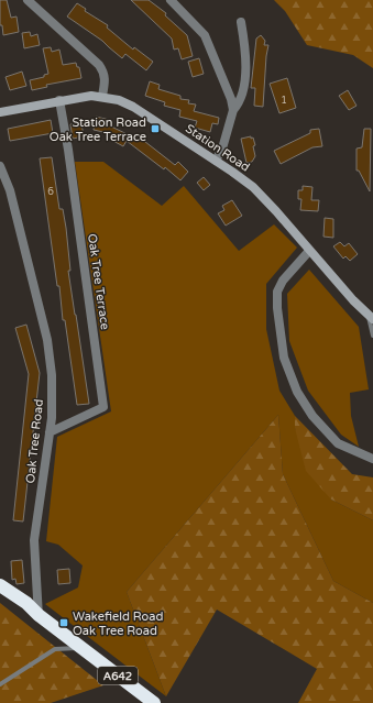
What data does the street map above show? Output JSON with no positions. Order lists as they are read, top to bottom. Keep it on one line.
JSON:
{"streets":{"highway":["A642"],"street":["Station Road","Oak Tree Terrace","Oak Tree Road"]},"crossings":[["Station Road","Oak Tree Terrace"],["Oak Tree Terrace","Oak Tree Road"],["Oak Tree Road","A642"]],"places":{"transit":["Station Road Oak Tree Terrace","Wakefield Road Oak Tree Road"]},"house_numbers":["1","6"]}
